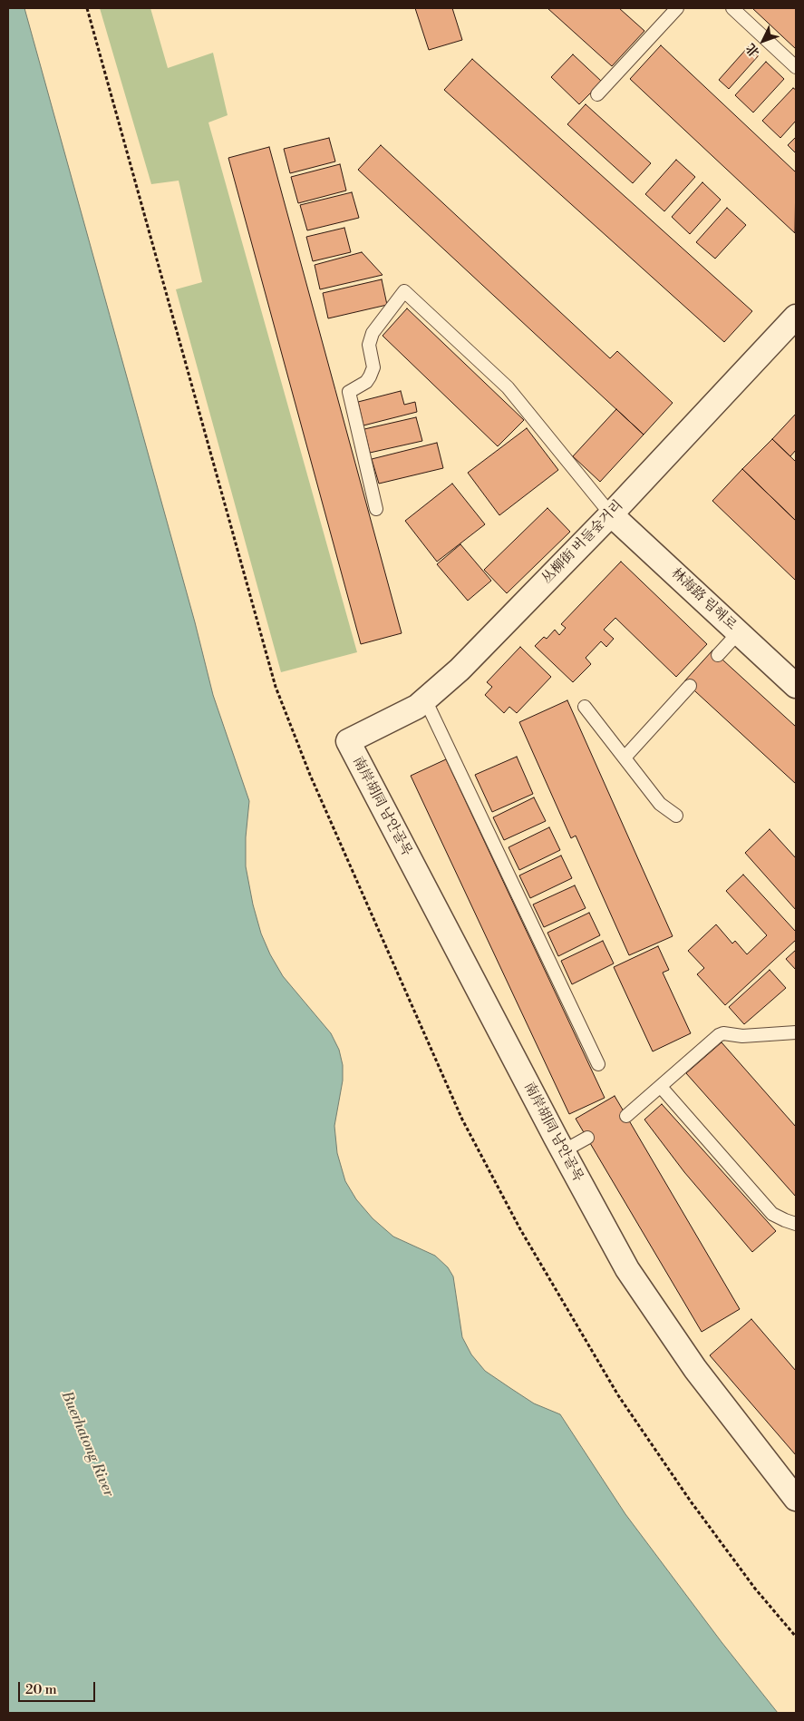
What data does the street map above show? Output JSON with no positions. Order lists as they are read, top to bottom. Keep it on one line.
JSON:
{"streets":{"street":["丛柳街 버들숲거리","林海路 림해로","南岸胡同 남안골목"]},"crossings":[["丛柳街 버들숲거리","林海路 림해로"],["丛柳街 버들숲거리","南岸胡同 남안골목"]],"water":["Buerhatong River"],"scale_bar":"20 m","north":"bottom left"}
